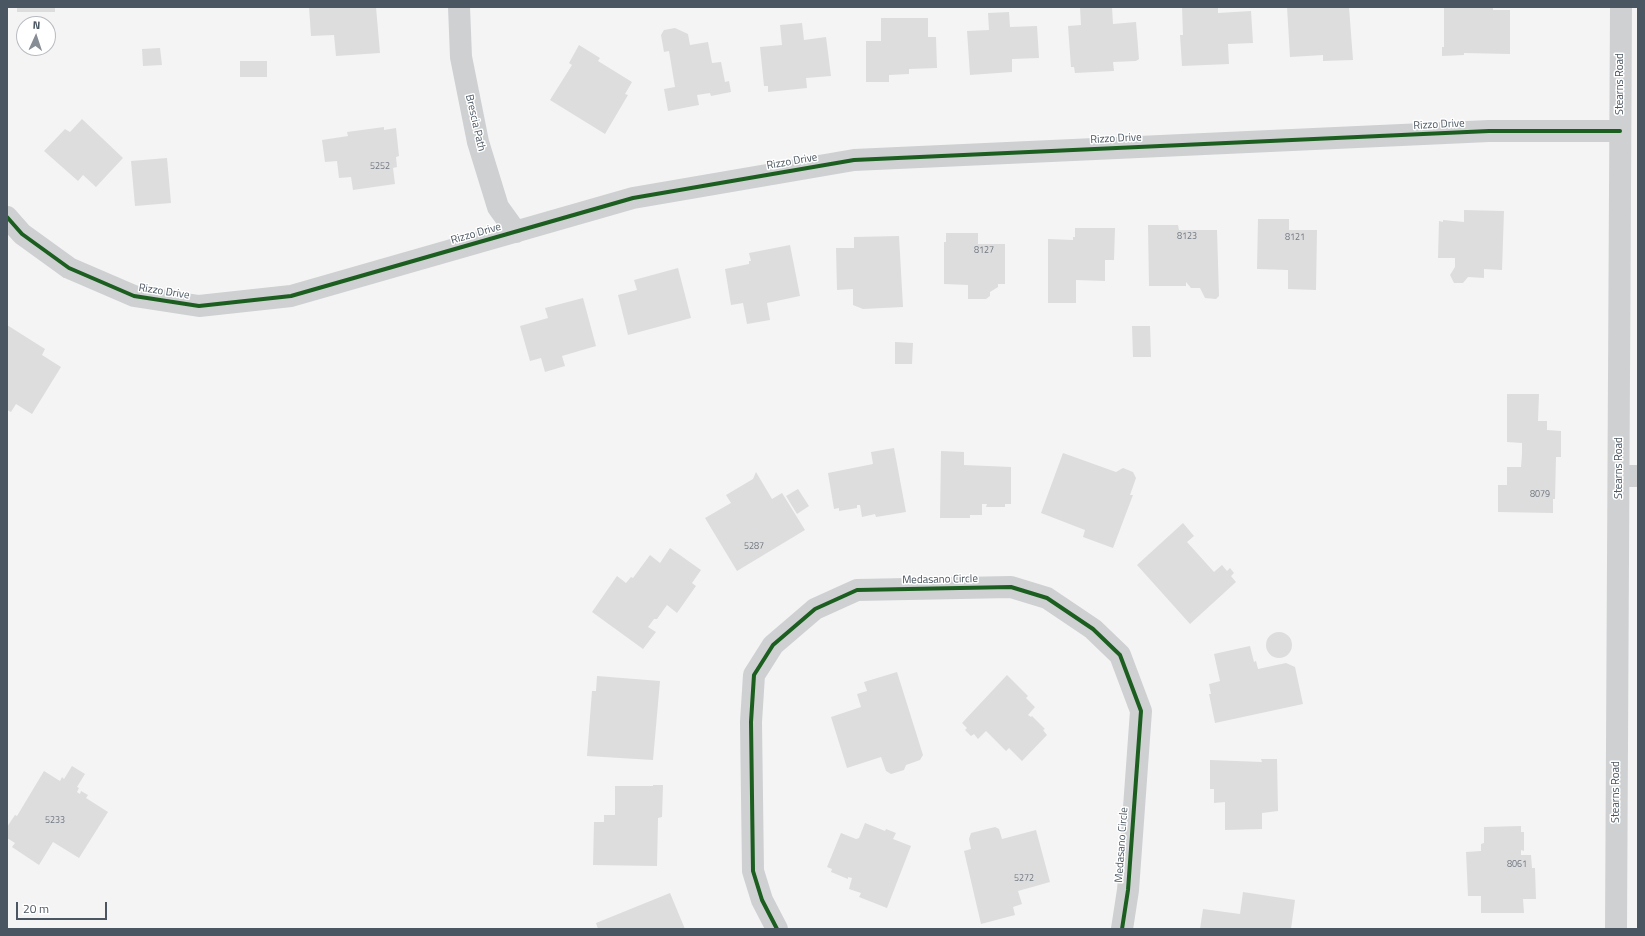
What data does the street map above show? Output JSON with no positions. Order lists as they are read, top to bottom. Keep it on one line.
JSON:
{"streets":{"street":["Stearns Road","Brescia Path","Rizzo Drive","Medasano Circle"]},"crossings":[["Stearns Road","Rizzo Drive"],["Brescia Path","Rizzo Drive"]],"house_numbers":["5252","8123","8121","8127","8079","5287","5233","8061","5272"],"scale_bar":"20 m","north":"top"}
